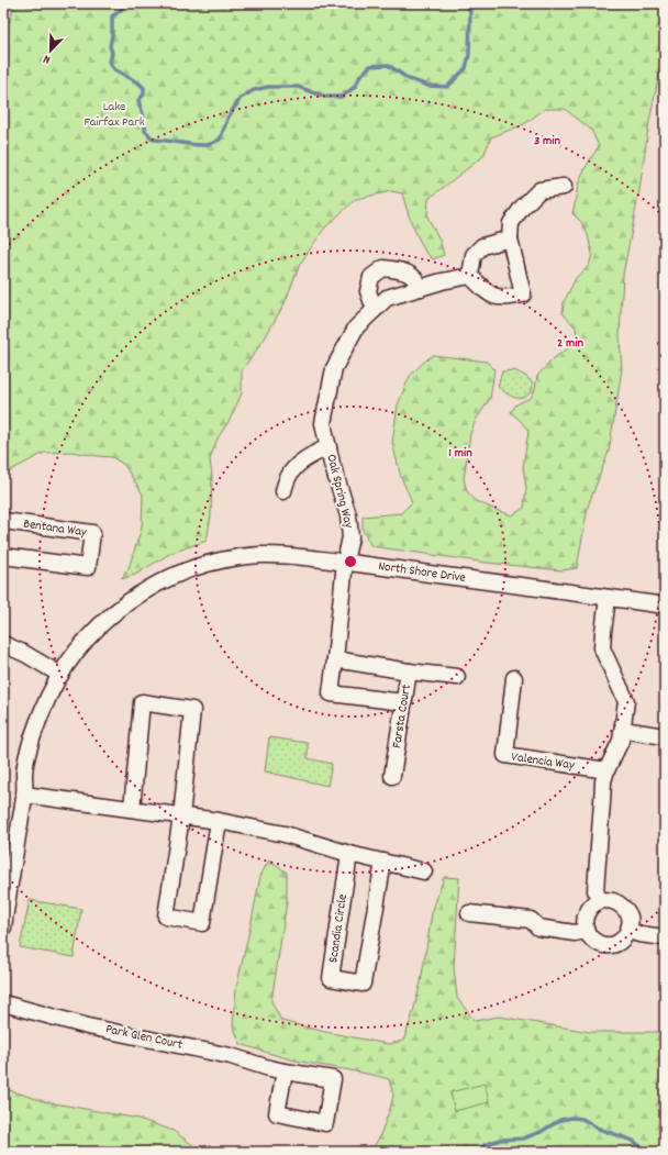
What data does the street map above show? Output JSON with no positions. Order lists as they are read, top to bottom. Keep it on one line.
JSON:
{"streets":{"street":["Oak Spring Way","Bentana Way","North Shore Drive","Farsta Court","Valencia Way","Scandia Circle","Park Glen Court"]},"crossings":[["Oak Spring Way","North Shore Drive"]],"parks":["Lake Fairfax Park"],"north":"bottom left","rings":["3 min","2 min","1 min"]}
